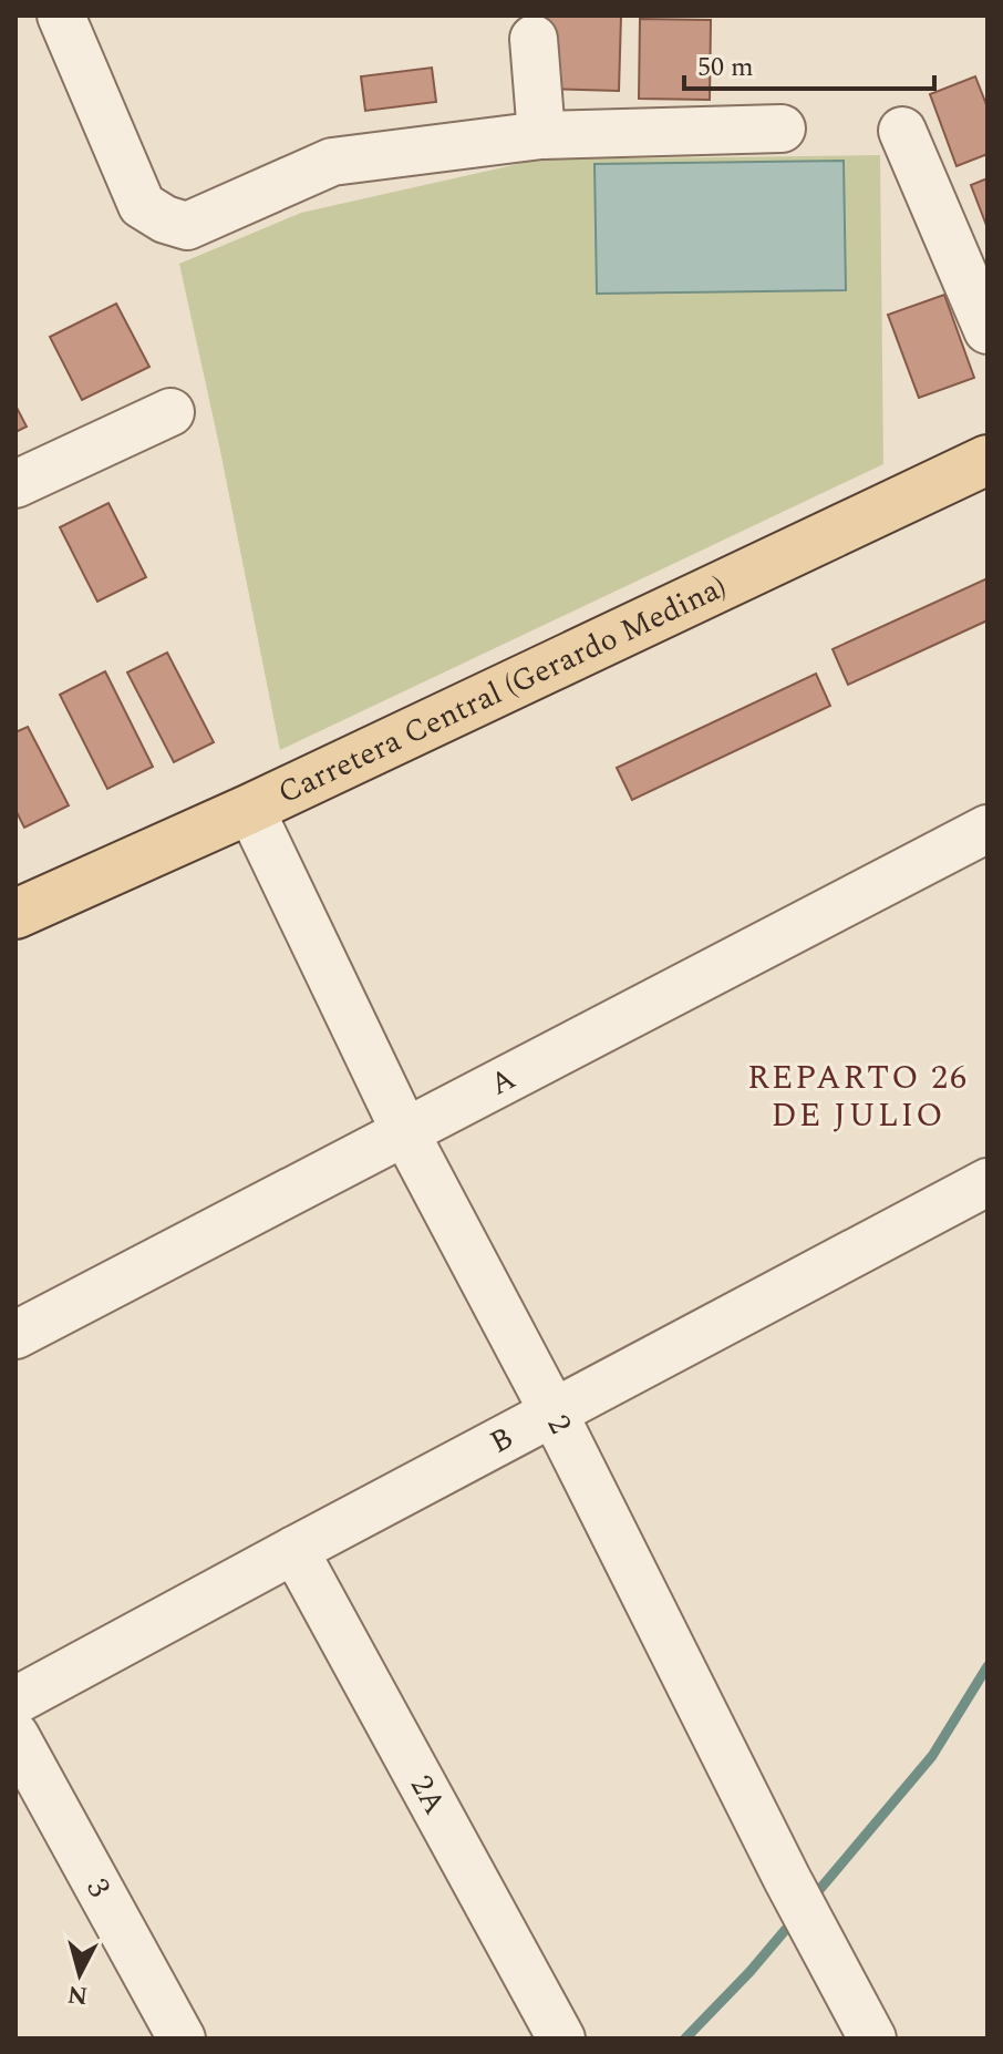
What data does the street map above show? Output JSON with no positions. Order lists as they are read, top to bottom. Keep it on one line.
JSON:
{"streets":{"main road":["Carretera Central (Gerardo Medina)"],"street":["A","2","B","2A","3"]},"crossings":[["Carretera Central (Gerardo Medina)","2"],["A","2"],["2","B"],["B","2A"]],"districts":["REPARTO 26 DE JULIO"],"scale_bar":"50 m","north":"bottom"}
